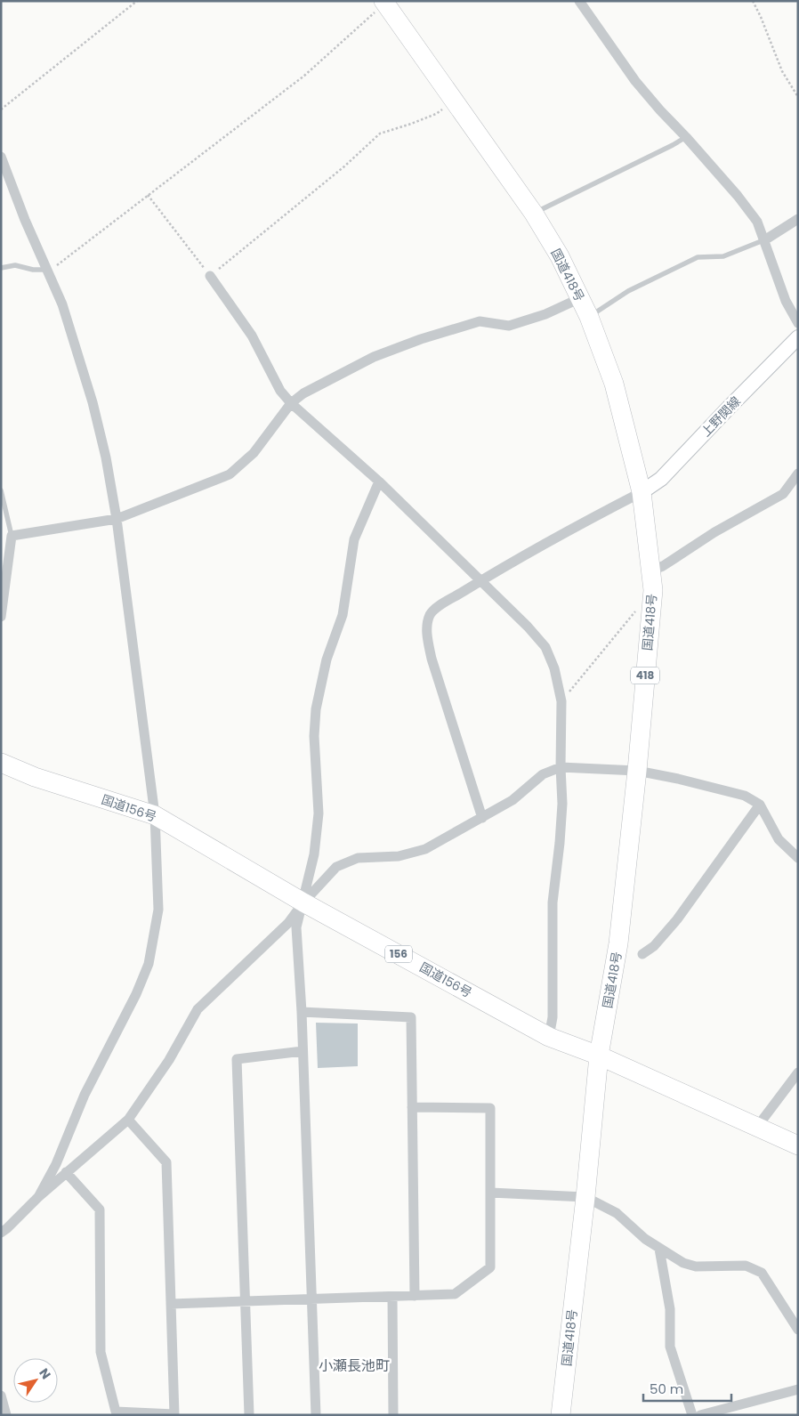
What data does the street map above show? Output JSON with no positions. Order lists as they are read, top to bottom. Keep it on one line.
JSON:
{"streets":{"highway":["国道418号","418","国道156号","156"],"main road":["上野関線"]},"crossings":[["国道418号","上野関線"],["国道418号","国道156号"]],"districts":["小瀬長池町"],"scale_bar":"50 m","north":"top right"}
